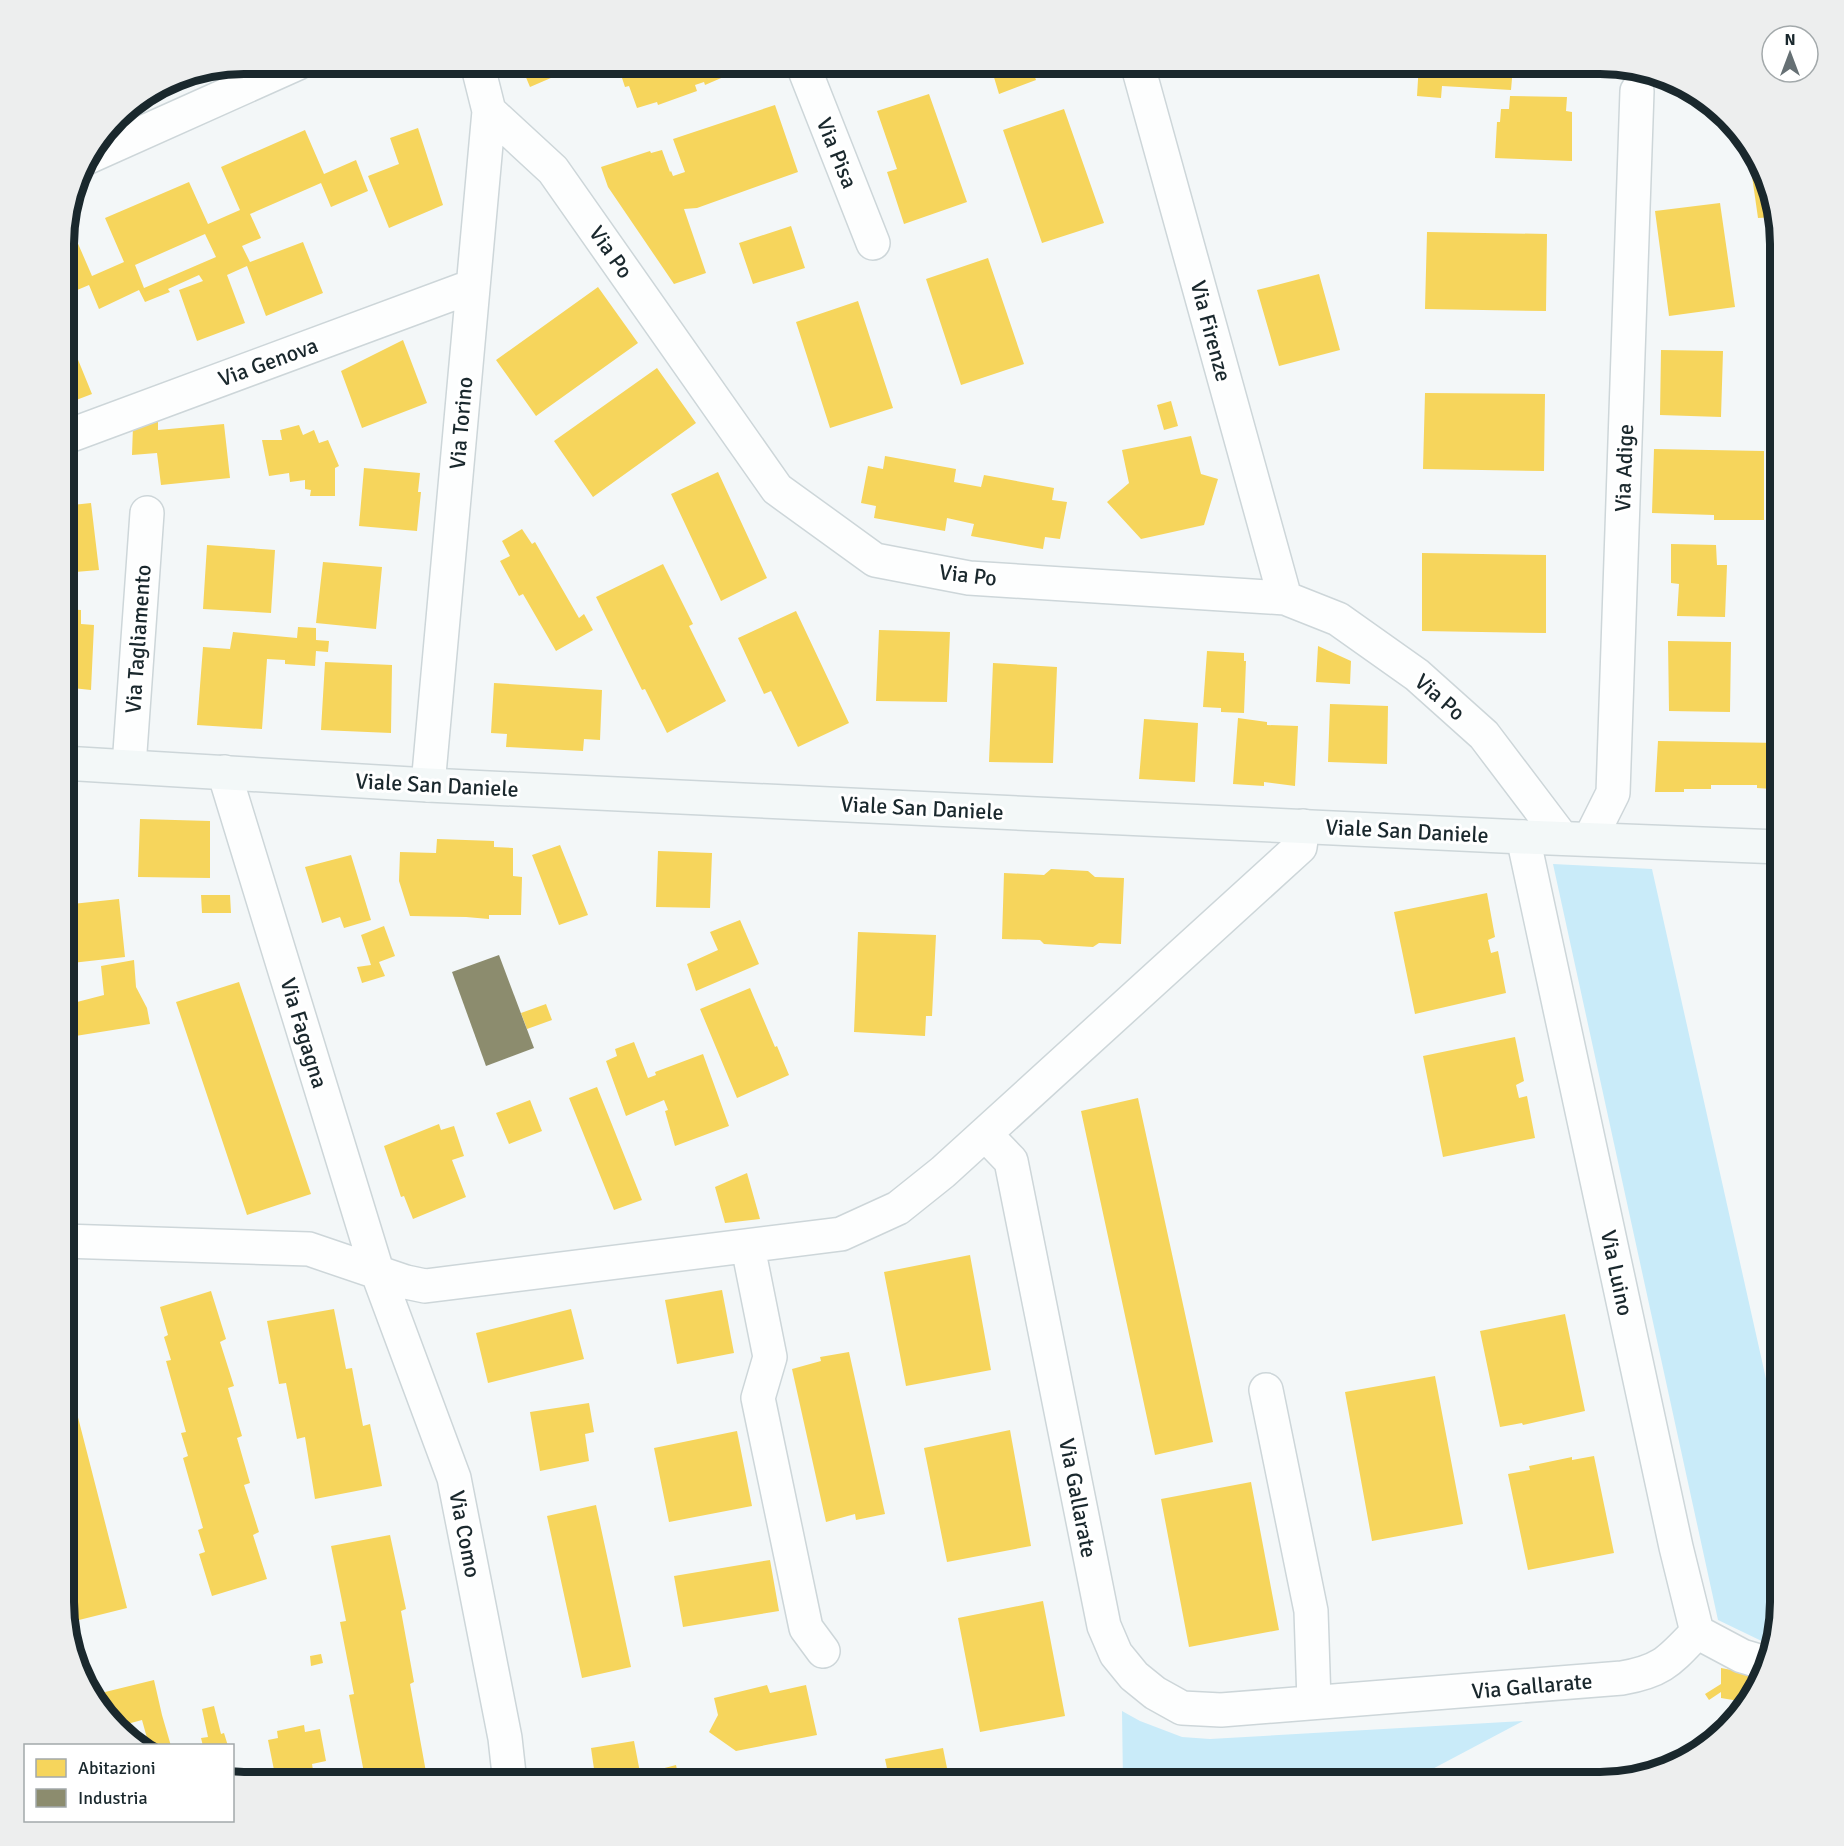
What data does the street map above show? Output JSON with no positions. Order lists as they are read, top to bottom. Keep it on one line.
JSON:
{"streets":{"street":["Via Pisa","Via Po","Via Firenze","Via Genova","Via Torino","Via Adige","Via Tagliamento","Viale San Daniele","Via Fagagna","Via Luino","Via Gallarate","Via Como"]},"crossings":[["Via Po","Via Firenze"],["Via Po","Via Torino"],["Via Po","Via Adige"],["Via Po","Viale San Daniele"],["Via Genova","Via Torino"],["Via Torino","Viale San Daniele"],["Via Adige","Viale San Daniele"],["Via Tagliamento","Viale San Daniele"],["Viale San Daniele","Via Fagagna"],["Viale San Daniele","Via Luino"],["Via Fagagna","Via Como"],["Via Luino","Via Gallarate"]],"legend":["Abitazioni","Industria"],"north":"top"}
